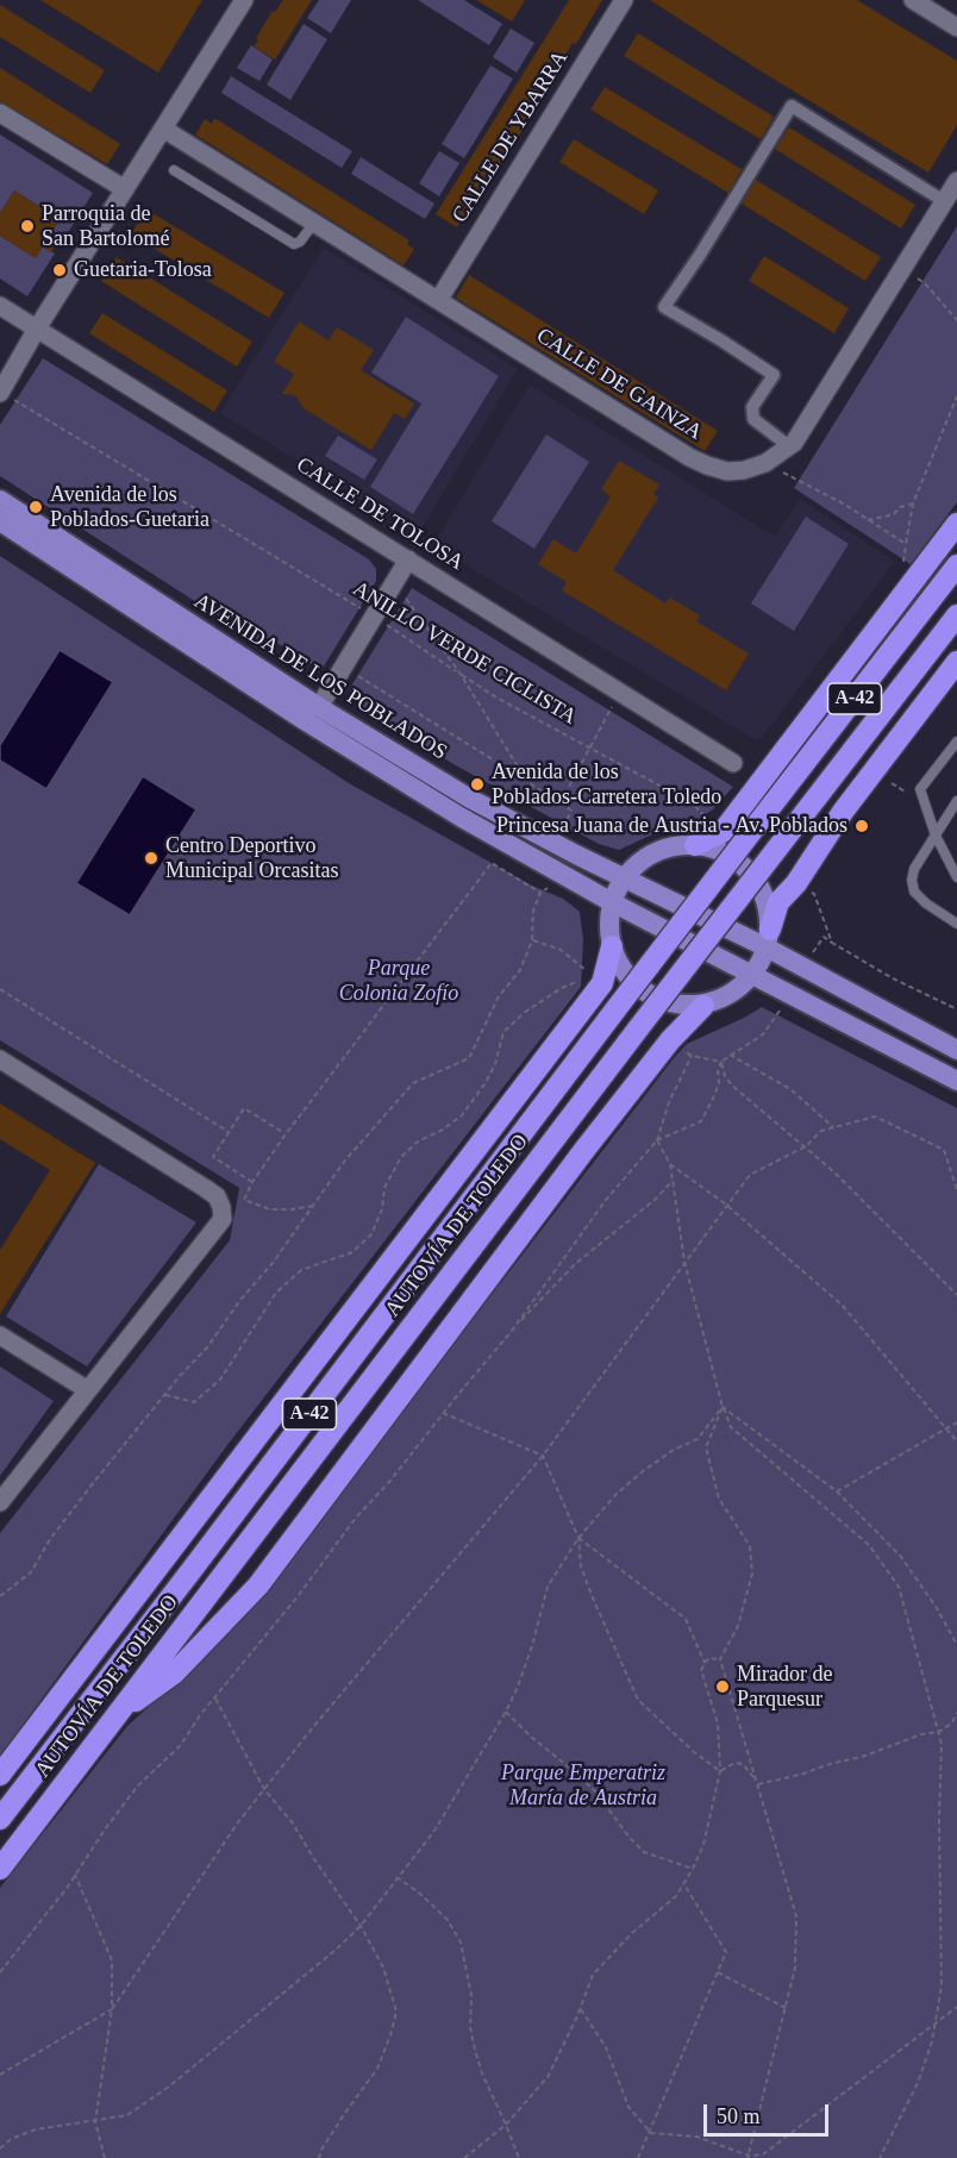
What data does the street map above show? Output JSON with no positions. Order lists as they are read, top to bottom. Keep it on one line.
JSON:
{"streets":{"highway":["A-42","AUTOVÍA DE TOLEDO"],"main road":["AVENIDA DE LOS POBLADOS"],"street":["CALLE DE YBARRA","CALLE DE GAINZA","CALLE DE TOLOSA"],"path":["ANILLO VERDE CICLISTA"]},"crossings":[["CALLE DE YBARRA","CALLE DE GAINZA"]],"parks":["Parque Colonia Zofío","Parque Emperatriz María de Austria"],"places":["Parroquia de San Bartolomé","Guetaria-Tolosa","Avenida de los Poblados-Guetaria","Avenida de los Poblados-Carretera Toledo","Princesa Juana de Austria - Av. Poblados","Centro Deportivo Municipal Orcasitas","Mirador de Parquesur"],"scale_bar":"50 m"}
